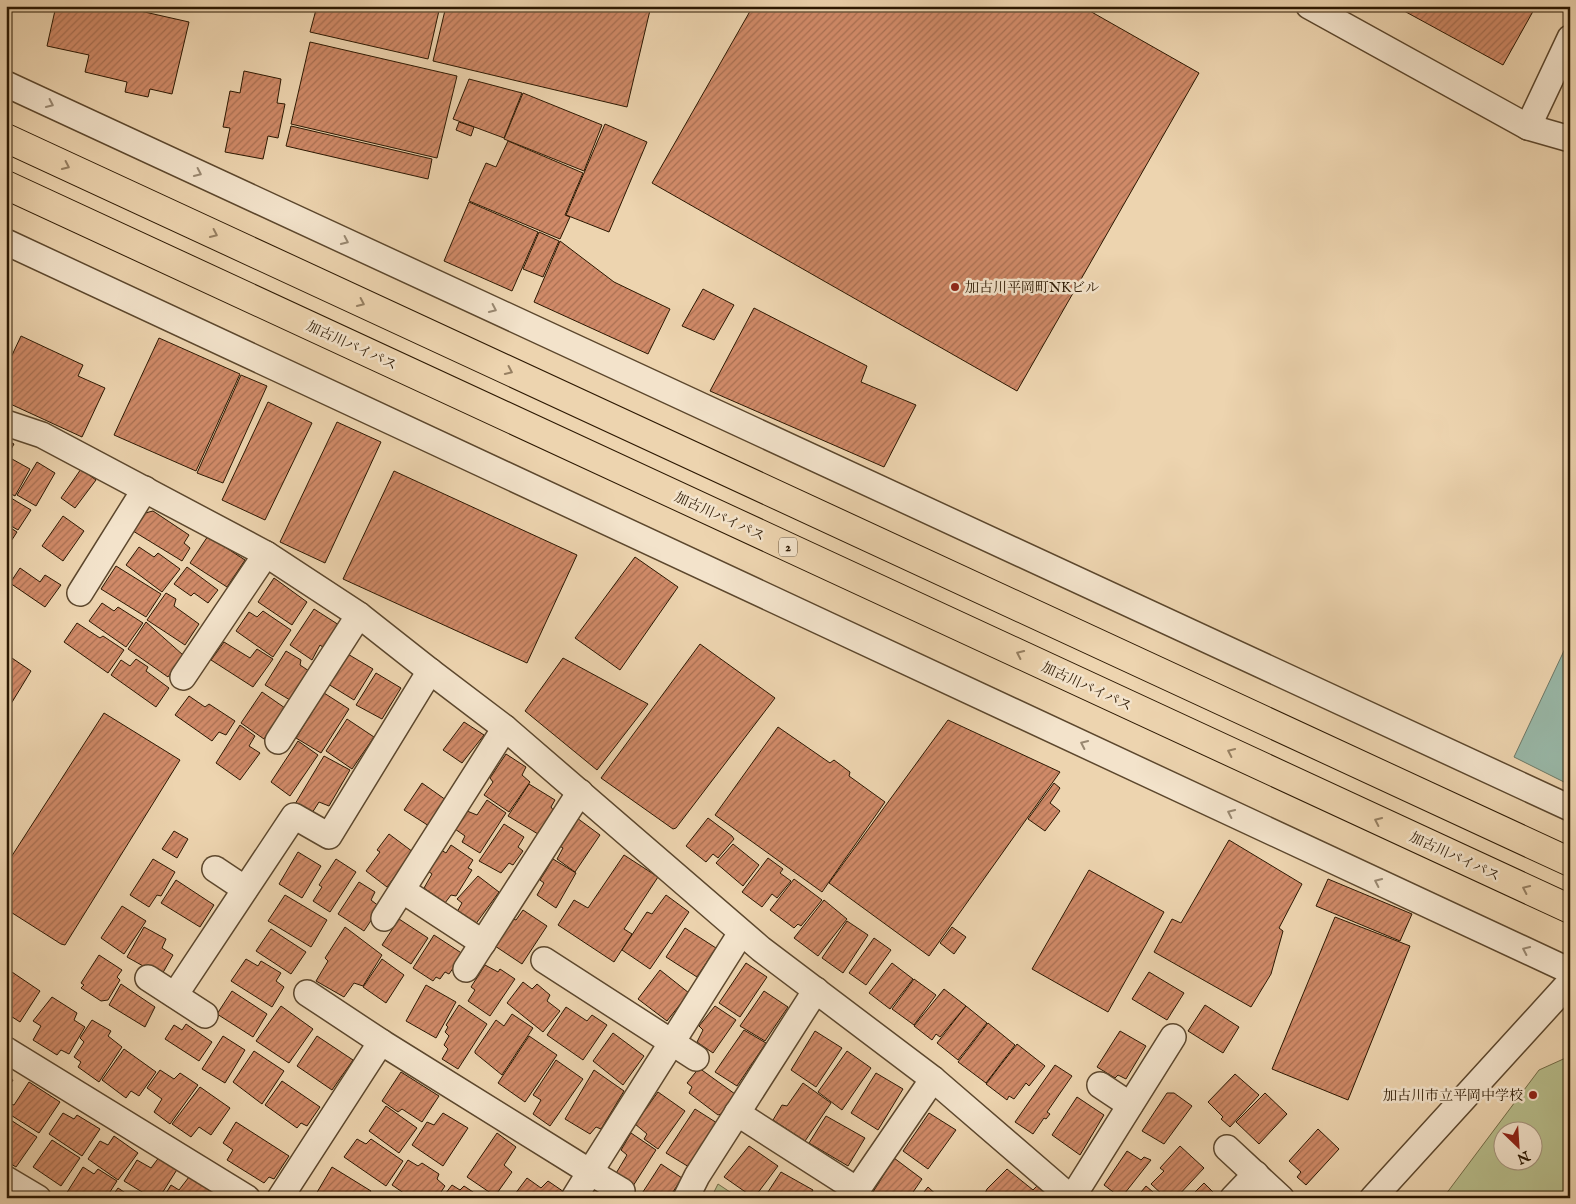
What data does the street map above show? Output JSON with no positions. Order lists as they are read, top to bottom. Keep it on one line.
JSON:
{"streets":{"highway":["加古川バイパス","2"]},"places":["加古川平岡町NKビル","加古川市立平岡中学校"],"north":"bottom right"}
